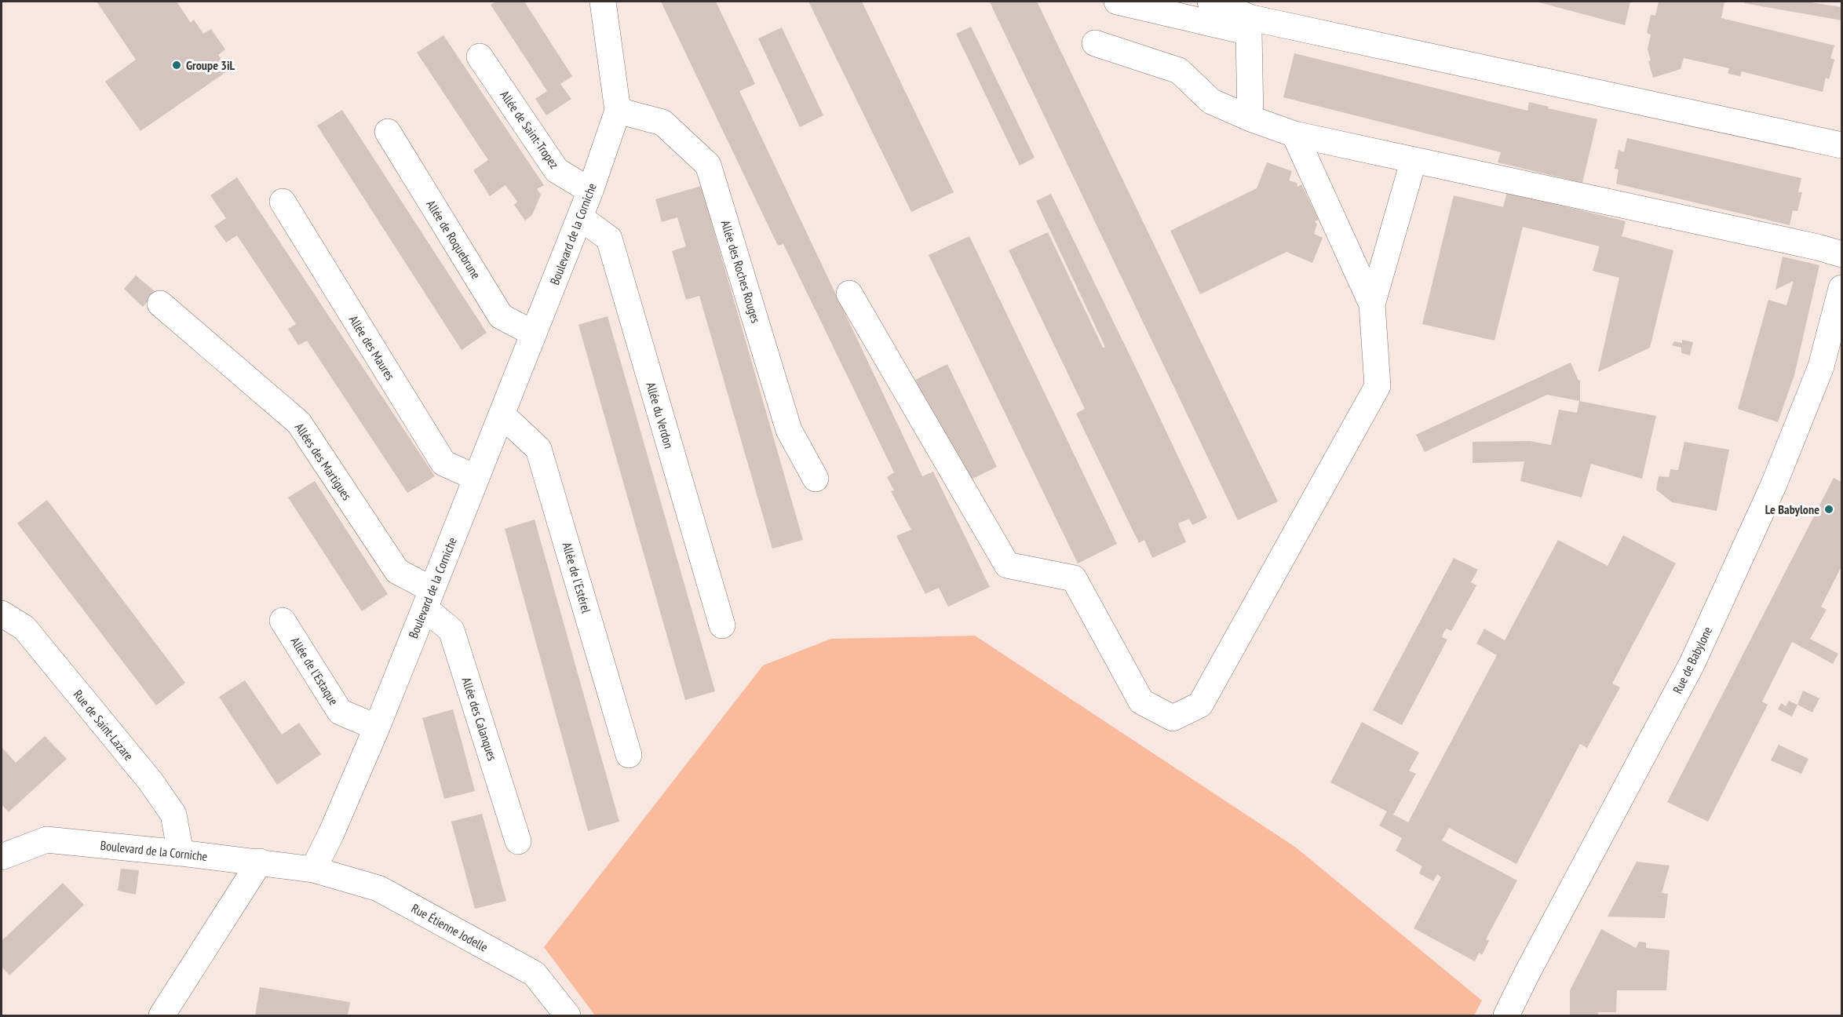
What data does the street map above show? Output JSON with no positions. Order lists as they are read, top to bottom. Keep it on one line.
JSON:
{"streets":{"street":["Allée de Saint-Tropez","Boulevard de la Corniche","Allée de Roquebrune","Allée des Roches Rouges","Allée des Maures","Allée du Verdon","Allées des Martigues","Allée de l'Estérel","Rue de Babylone","Allée de l'Estaque","Allée des Calanques","Rue de Saint-Lazare","Rue Étienne Jodelle"]},"crossings":[["Allée de Saint-Tropez","Boulevard de la Corniche"],["Boulevard de la Corniche","Allée de Roquebrune"],["Boulevard de la Corniche","Allée des Roches Rouges"],["Boulevard de la Corniche","Allée des Maures"],["Boulevard de la Corniche","Allée du Verdon"],["Boulevard de la Corniche","Allées des Martigues"],["Boulevard de la Corniche","Allée de l'Estérel"],["Boulevard de la Corniche","Allée de l'Estaque"],["Boulevard de la Corniche","Allée des Calanques"],["Boulevard de la Corniche","Rue de Saint-Lazare"],["Boulevard de la Corniche","Rue Étienne Jodelle"],["Allées des Martigues","Allée des Calanques"]],"places":["Groupe 3iL","Le Babylone"]}
